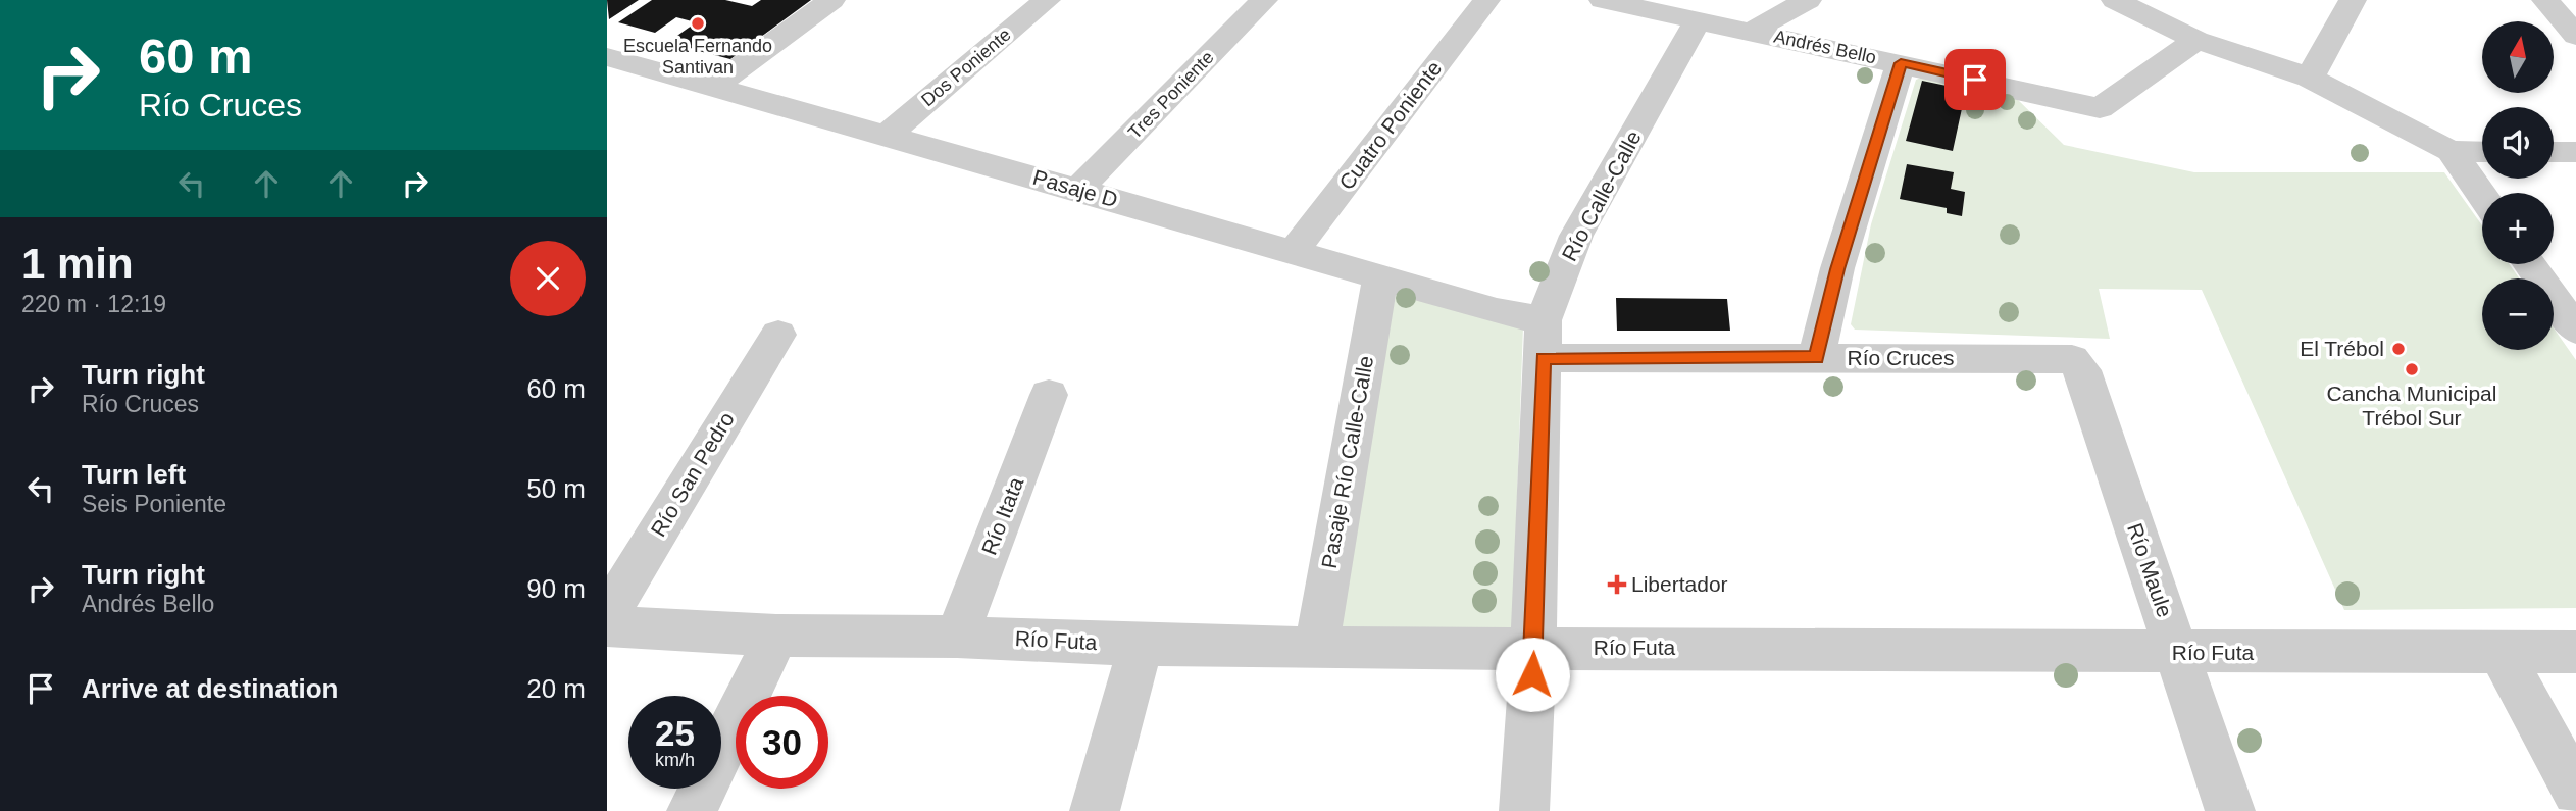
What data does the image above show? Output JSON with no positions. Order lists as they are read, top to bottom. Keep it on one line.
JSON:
{"streets":{"street":["Andrés Bello","Dos Poniente","Tres Poniente","Cuatro Poniente","Pasaje D","Río Calle-Calle","Río Cruces","Pasaje Río Calle-Calle","Río San Pedro","Río Itata","Río Maule","Río Futa"]},"crossings":[["Andrés Bello","Río Calle-Calle"],["Dos Poniente","Pasaje D"],["Tres Poniente","Pasaje D"],["Cuatro Poniente","Pasaje D"],["Pasaje D","Río Calle-Calle"],["Pasaje D","Río Cruces"],["Pasaje D","Pasaje Río Calle-Calle"],["Río Calle-Calle","Río Cruces"],["Río Calle-Calle","Río Futa"],["Río Cruces","Río Maule"],["Pasaje Río Calle-Calle","Río Futa"],["Río Itata","Río Futa"],["Río Maule","Río Futa"]],"places":{"other":["Escuela Fernando Santivan","El Trébol","Cancha Municipal Trébol Sur"],"health":["Libertador"]},"north":"top","page":{"turn":["60 m","Río Cruces"],"map_buttons":["+","−"],"heading":["1 min","220 m · 12:19"],"list":[{"name":"Turn right","note":"Río Cruces","value":"60 m"},{"name":"Turn left","note":"Seis Poniente","value":"50 m"},{"name":"Turn right","note":"Andrés Bello","value":"90 m"},{"name":"Arrive at destination","value":"20 m"}],"speed":"25 km/h","limit":"30"}}
